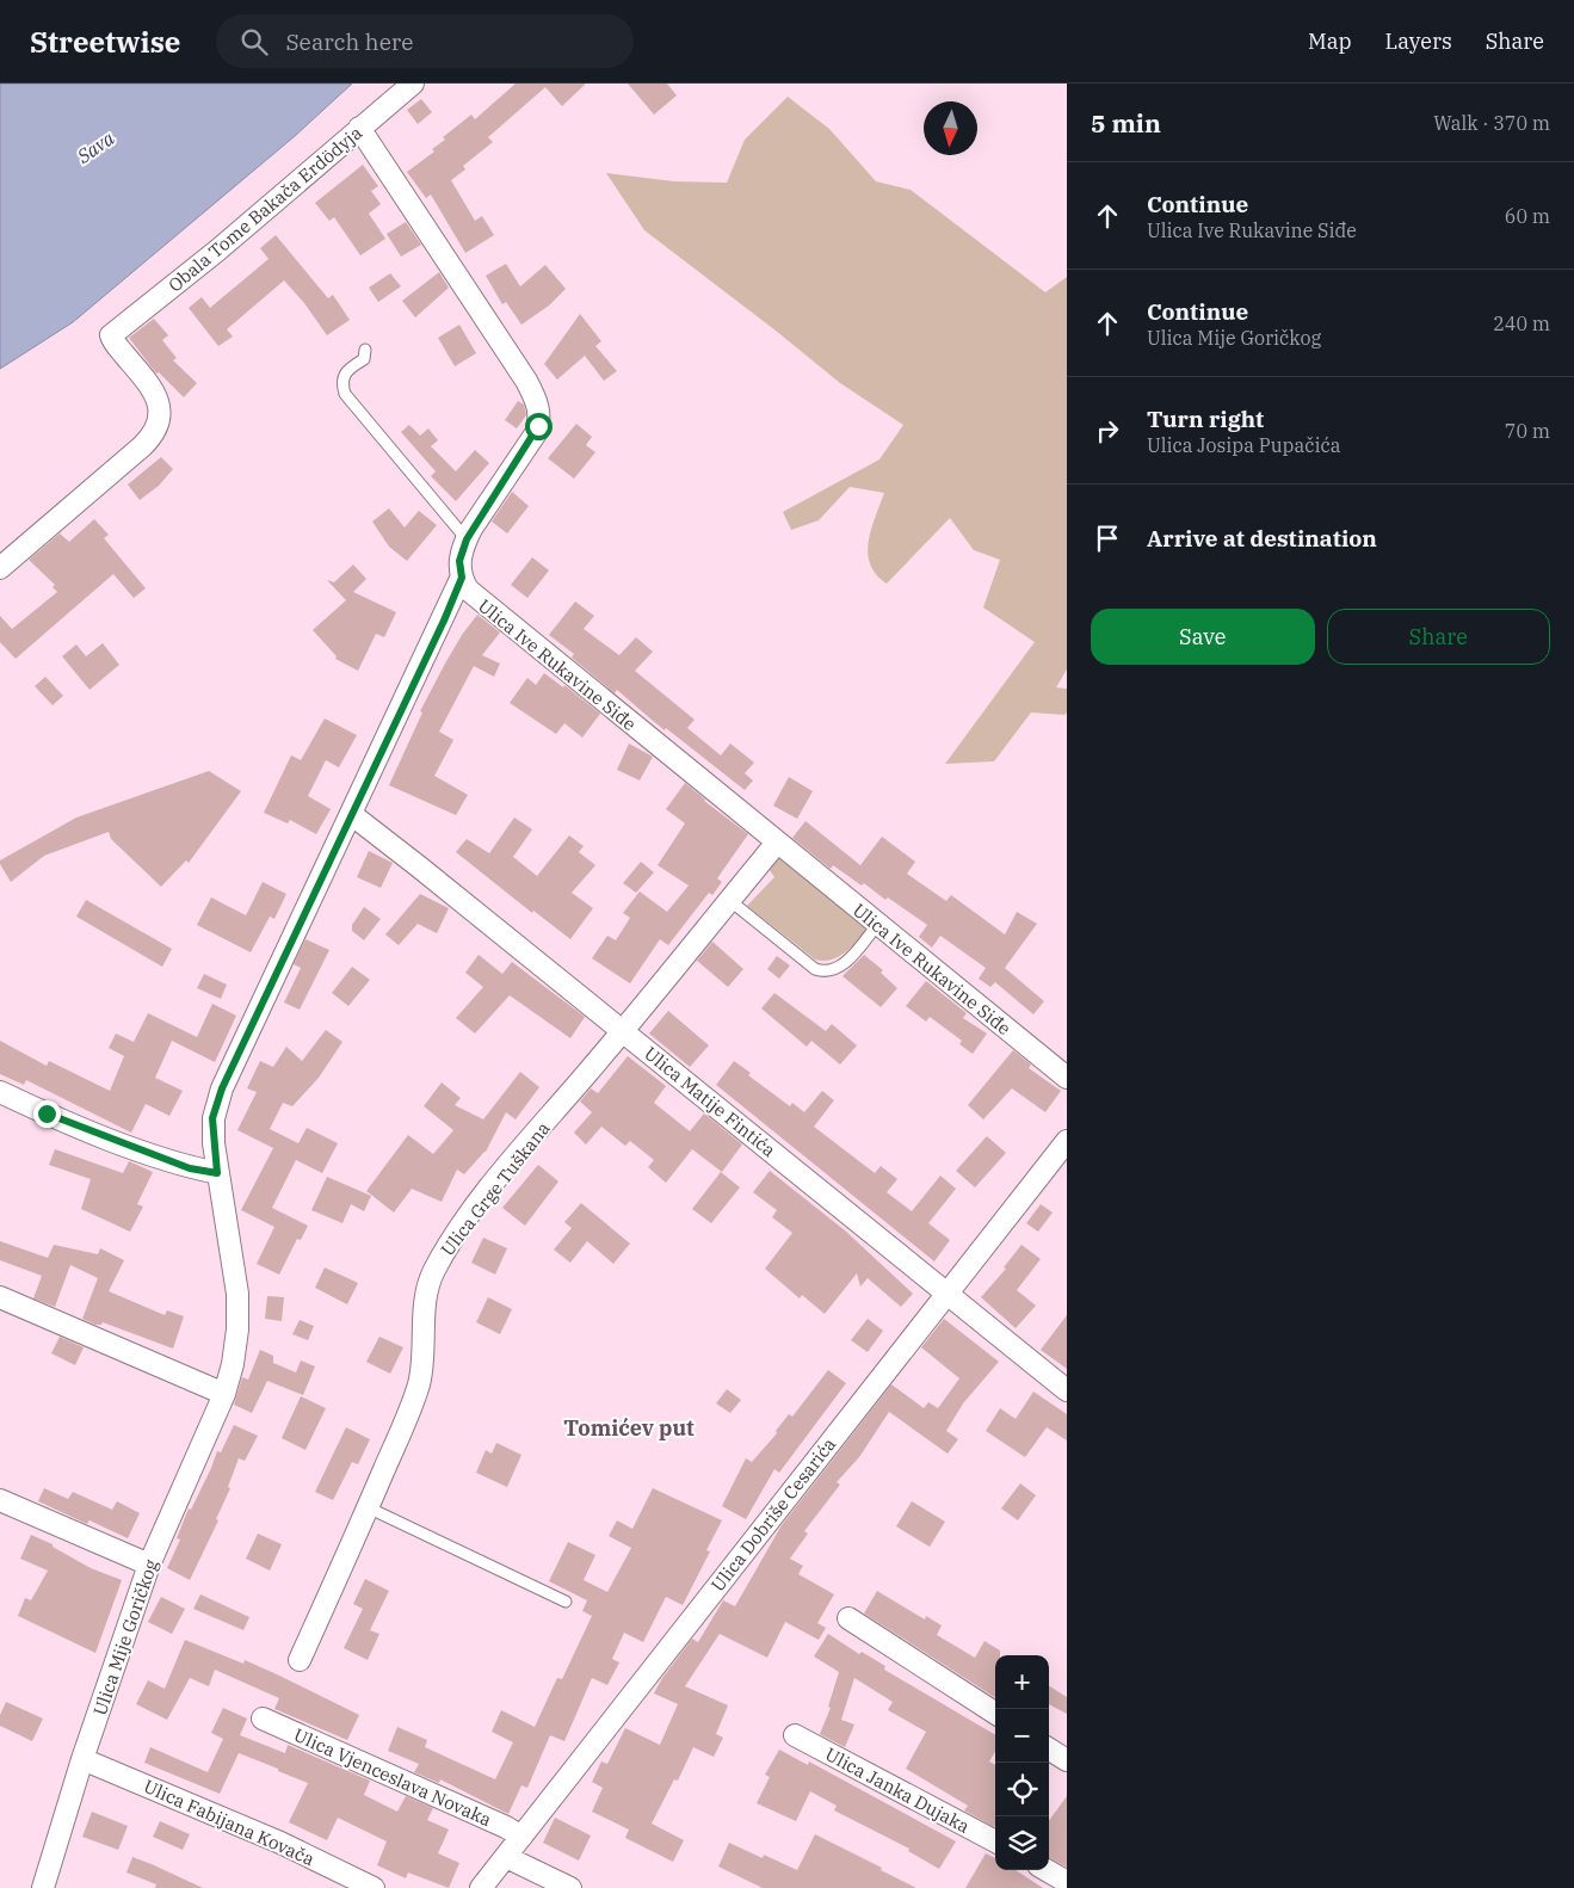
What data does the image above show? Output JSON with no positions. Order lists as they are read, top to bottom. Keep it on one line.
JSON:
{"streets":{"street":["Obala Tome Bakača Erdödyja","Ulica Ive Rukavine Siđe","Ulica Matije Fintića","Ulica Grge Tuškana","Ulica Dobriše Cesarića","Ulica Mije Goričkog","Ulica Vjenceslava Novaka","Ulica Janka Dujaka","Ulica Fabijana Kovača"]},"crossings":[["Ulica Ive Rukavine Siđe","Ulica Grge Tuškana"],["Ulica Ive Rukavine Siđe","Ulica Mije Goričkog"],["Ulica Matije Fintića","Ulica Grge Tuškana"],["Ulica Matije Fintića","Ulica Dobriše Cesarića"],["Ulica Matije Fintića","Ulica Mije Goričkog"],["Ulica Dobriše Cesarića","Ulica Vjenceslava Novaka"],["Ulica Mije Goričkog","Ulica Fabijana Kovača"]],"districts":["Tomićev put"],"water":["Sava"],"north":"bottom","page":{"header":"Streetwise","search":"Search here","nav":["Map","Layers","Share"],"heading":["5 min","Walk · 370 m"],"list":[["Continue","Ulica Ive Rukavine Siđe","60 m"],["Continue","Ulica Mije Goričkog","240 m"],["Turn right","Ulica Josipa Pupačića","70 m"],"Arrive at destination"],"buttons":["Save","Share"],"map_buttons":["+","−"]}}
